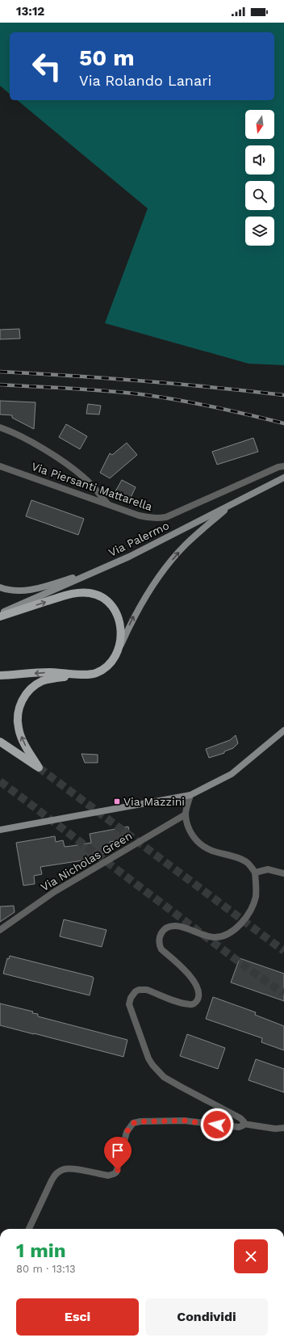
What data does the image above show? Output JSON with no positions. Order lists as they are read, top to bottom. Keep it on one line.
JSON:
{"streets":{"main road":["Via Palermo"],"street":["Via Piersanti Mattarella","Via Nicholas Green"]},"places":{"transit":["Via Mazzini"]},"north":"bottom","page":{"status":"13:12","turn":["50 m","Via Rolando Lanari"],"heading":["1 min","80 m · 13:13"],"buttons":["Esci","Condividi"]}}
